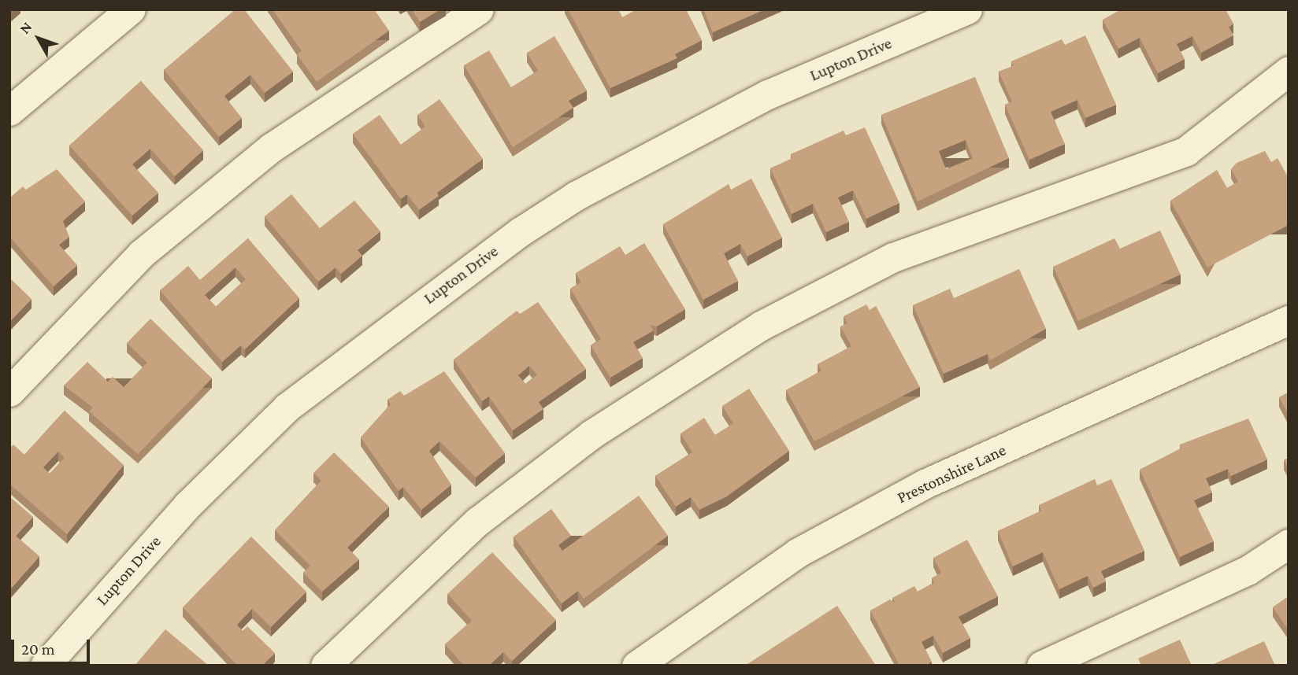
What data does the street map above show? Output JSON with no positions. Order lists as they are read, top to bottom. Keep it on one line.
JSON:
{"streets":{"street":["Lupton Drive","Prestonshire Lane"]},"scale_bar":"20 m","north":"top left"}
